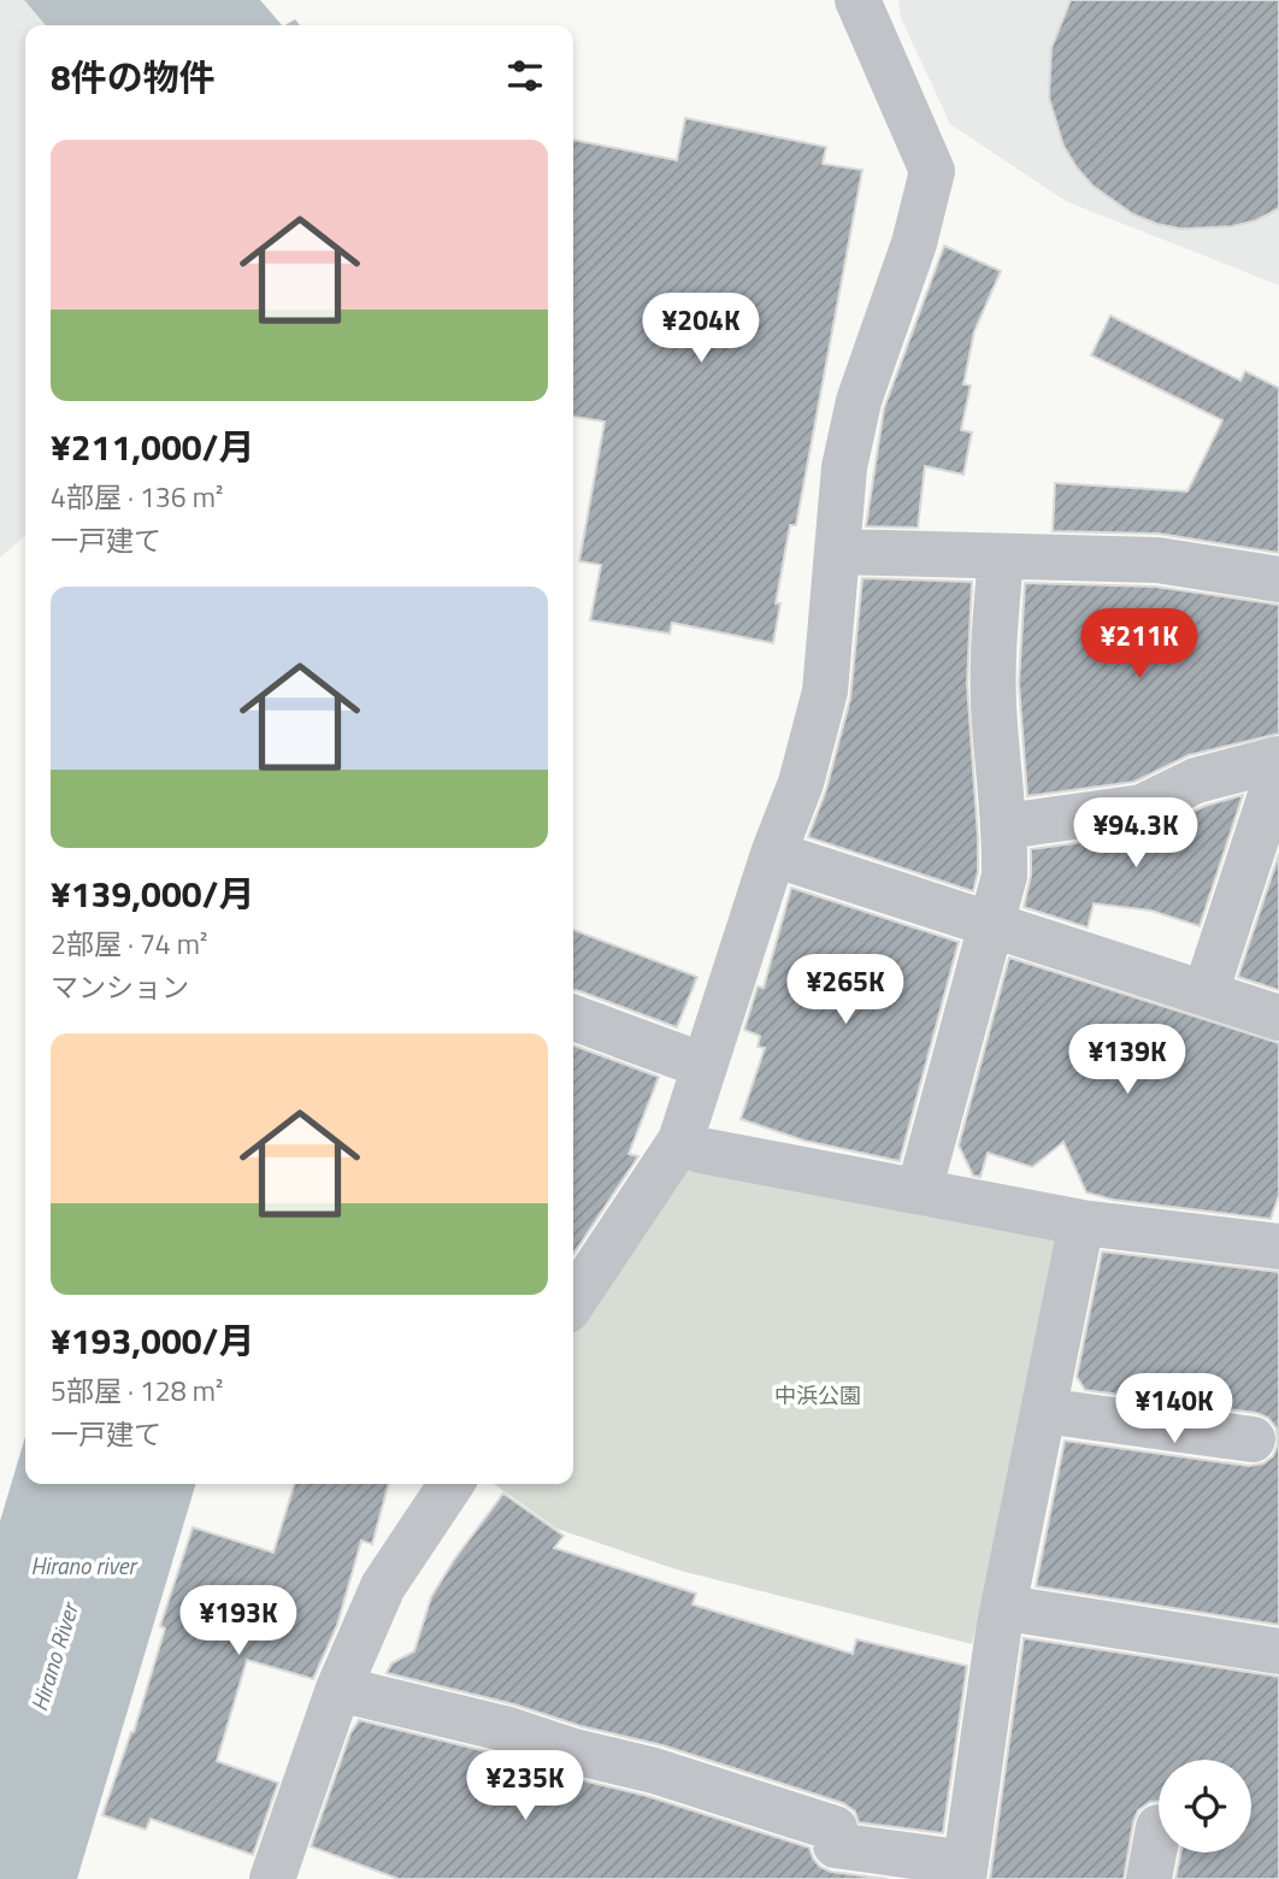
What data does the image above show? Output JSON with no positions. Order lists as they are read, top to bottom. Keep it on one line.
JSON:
{"water":["Hirano river","Hirano River"],"parks":["中浜公園"],"page":{"heading":"8件の物件","list":[{"name":"¥211,000/月","note":"4部屋 · 136 m² · 一戸建て"},{"name":"¥139,000/月","note":"2部屋 · 74 m² · マンション"},{"name":"¥193,000/月","note":"5部屋 · 128 m² · 一戸建て"}],"price":["¥204K","¥211K","¥94.3K","¥265K","¥139K","¥140K","¥193K","¥235K"]}}
